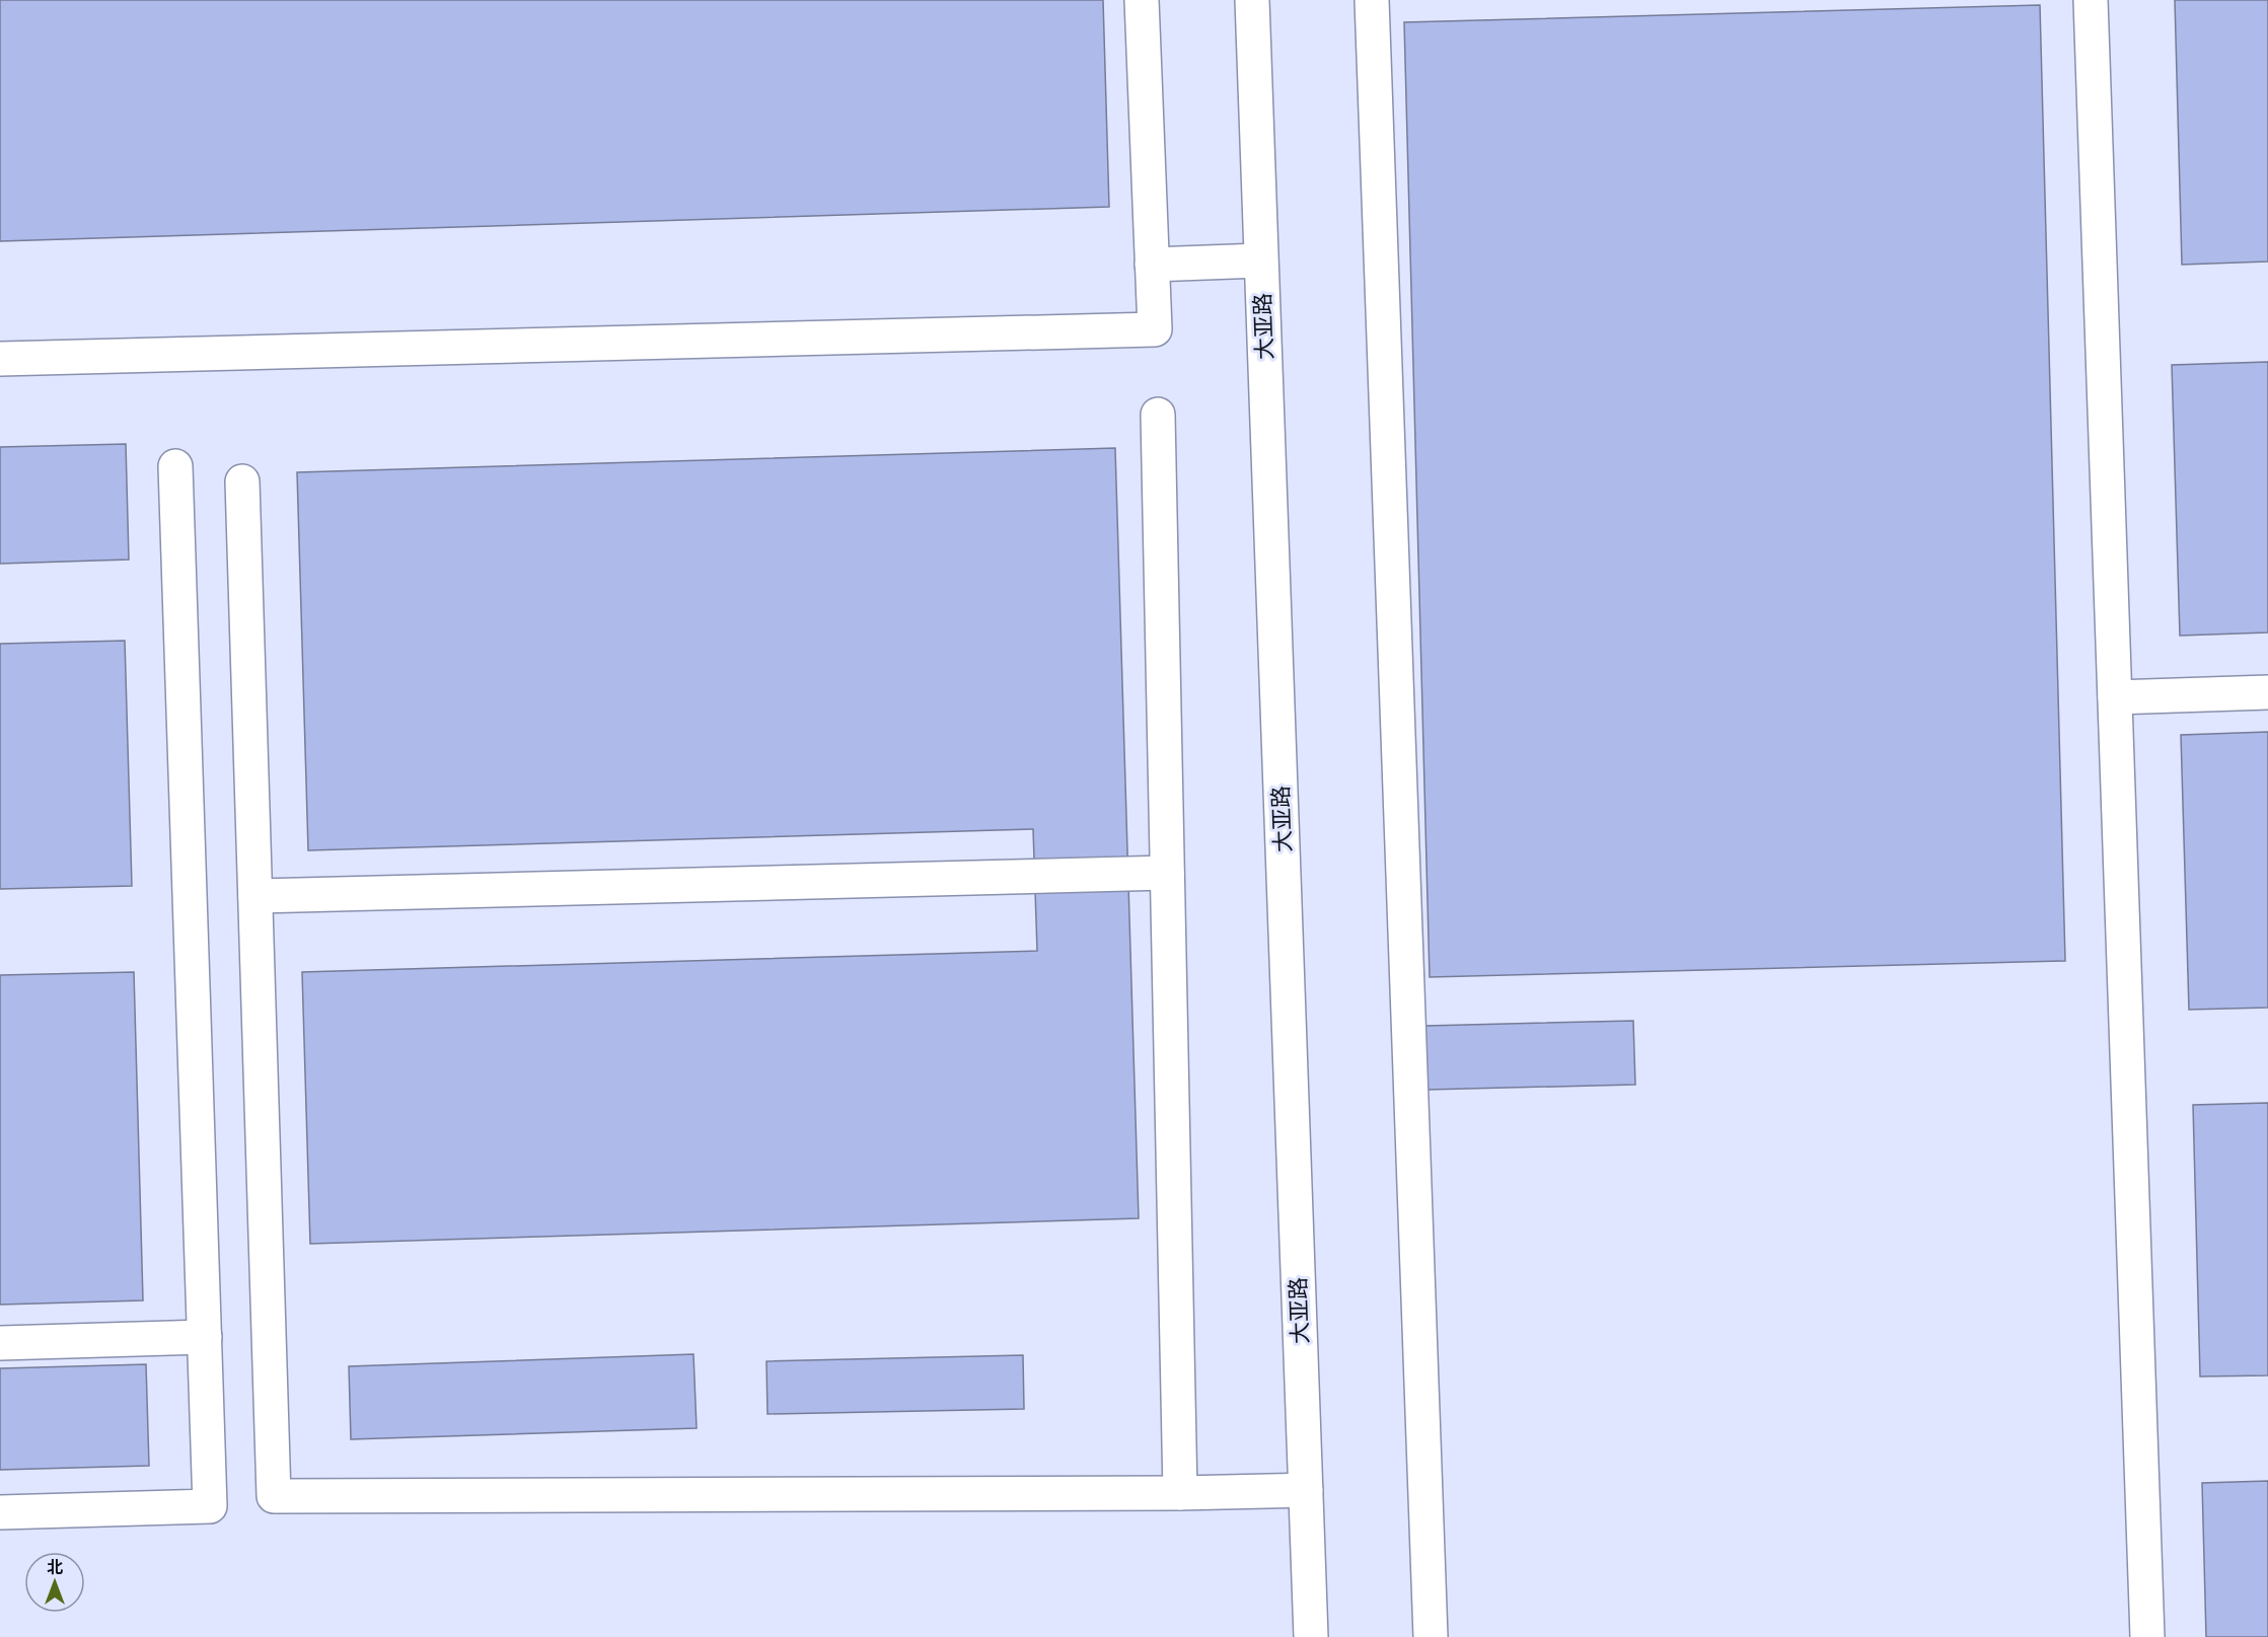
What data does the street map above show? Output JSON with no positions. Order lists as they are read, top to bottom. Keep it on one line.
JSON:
{"streets":{"street":["大亚路"]},"north":"top"}
